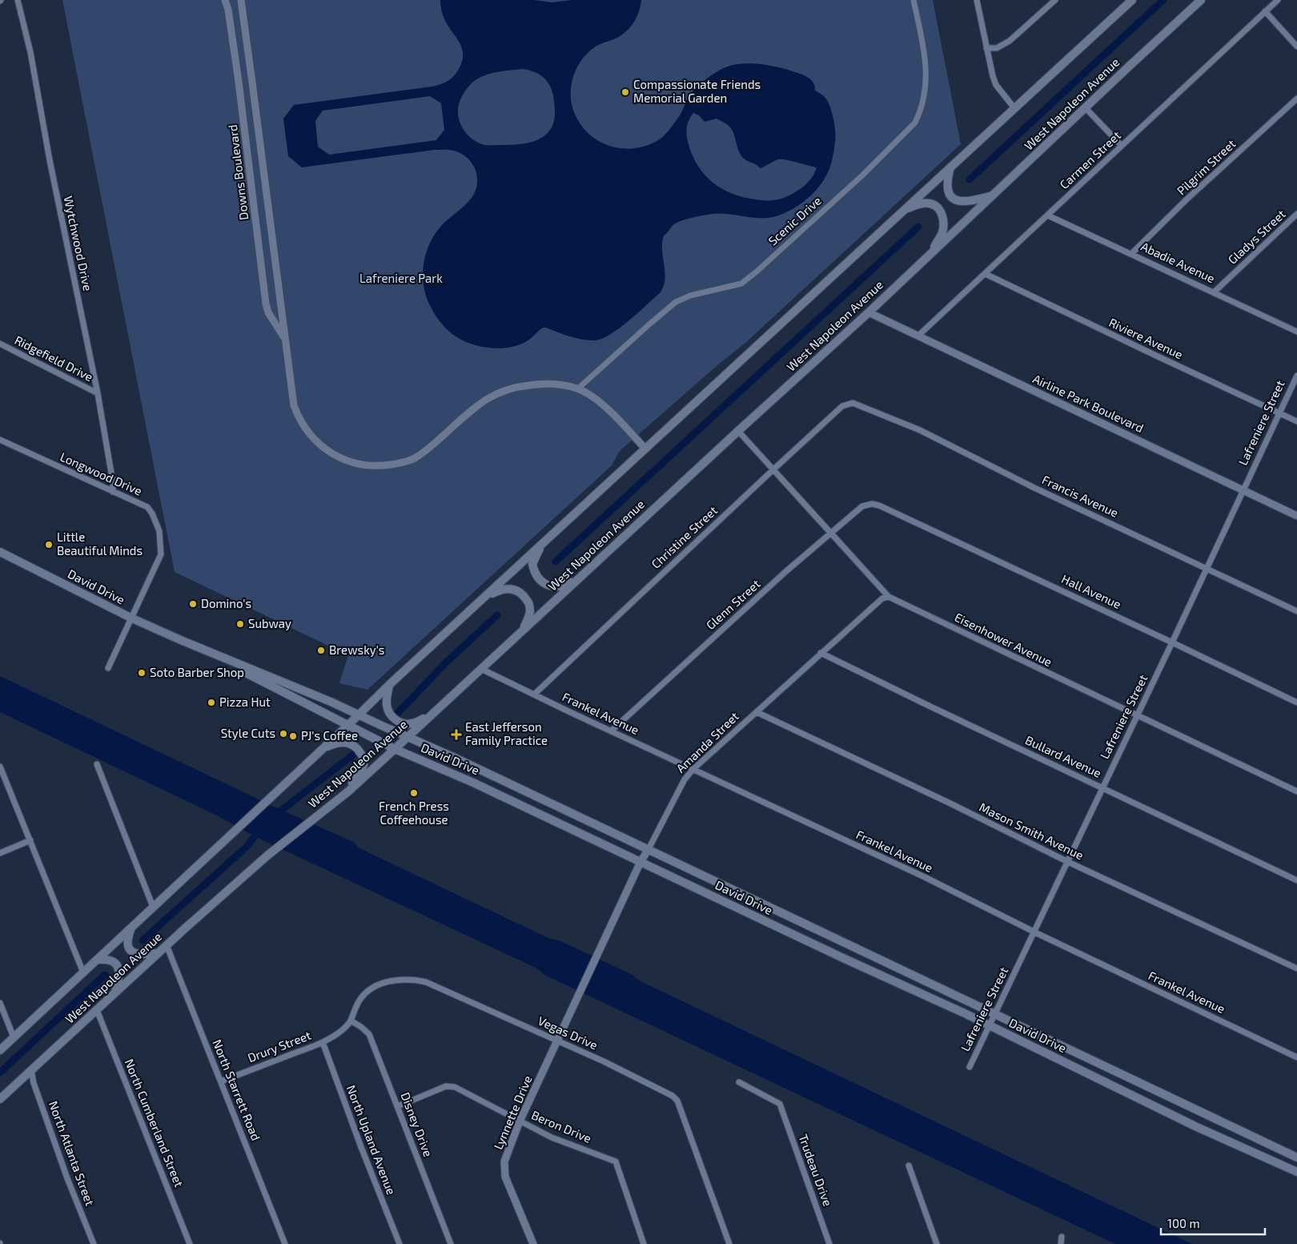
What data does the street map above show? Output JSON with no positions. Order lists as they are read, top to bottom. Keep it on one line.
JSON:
{"streets":{"main road":["West Napoleon Avenue","David Drive"],"street":["Carmen Street","Pilgrim Street","Downs Boulevard","Scenic Drive","Gladys Street","Wytchwood Drive","Abadie Avenue","Riviere Avenue","Ridgefield Drive","Airline Park Boulevard","Lafreniere Street","Longwood Drive","Francis Avenue","Christine Street","Hall Avenue","Glenn Street","Eisenhower Avenue","Frankel Avenue","Amanda Street","Bullard Avenue","Mason Smith Avenue","Vegas Drive","Drury Street","North Starrett Road","Lynnette Drive","North Cumberland Street","Disney Drive","Beron Drive","North Upland Avenue","North Atlanta Street","Trudeau Drive"]},"crossings":[["West Napoleon Avenue","Downs Boulevard"],["West Napoleon Avenue","Airline Park Boulevard"],["West Napoleon Avenue","David Drive"],["West Napoleon Avenue","Eisenhower Avenue"],["West Napoleon Avenue","Frankel Avenue"],["West Napoleon Avenue","North Starrett Road"],["West Napoleon Avenue","North Cumberland Street"],["West Napoleon Avenue","North Atlanta Street"],["Carmen Street","Abadie Avenue"],["Carmen Street","Riviere Avenue"],["Carmen Street","Airline Park Boulevard"],["Pilgrim Street","Abadie Avenue"],["Downs Boulevard","Scenic Drive"],["Gladys Street","Abadie Avenue"],["Wytchwood Drive","Ridgefield Drive"],["Wytchwood Drive","Longwood Drive"],["Riviere Avenue","Lafreniere Street"],["Airline Park Boulevard","Lafreniere Street"],["Lafreniere Street","Francis Avenue"],["Lafreniere Street","David Drive"],["Lafreniere Street","Hall Avenue"],["Lafreniere Street","Eisenhower Avenue"],["Lafreniere Street","Frankel Avenue"],["Lafreniere Street","Bullard Avenue"],["Lafreniere Street","Mason Smith Avenue"],["Longwood Drive","David Drive"],["Francis Avenue","Christine Street"],["Christine Street","Eisenhower Avenue"],["Christine Street","Frankel Avenue"],["David Drive","Amanda Street"],["Hall Avenue","Glenn Street"],["Glenn Street","Eisenhower Avenue"],["Glenn Street","Frankel Avenue"],["Eisenhower Avenue","Amanda Street"],["Frankel Avenue","Amanda Street"],["Amanda Street","Bullard Avenue"],["Amanda Street","Mason Smith Avenue"],["Amanda Street","Lynnette Drive"],["Vegas Drive","Drury Street"],["Vegas Drive","Lynnette Drive"],["Vegas Drive","Disney Drive"],["Vegas Drive","North Upland Avenue"],["Drury Street","North Starrett Road"],["Drury Street","North Upland Avenue"],["Lynnette Drive","Beron Drive"],["Disney Drive","Beron Drive"]],"parks":["Lafreniere Park"],"places":{"other":["Compassionate Friends Memorial Garden","Little Beautiful Minds","Domino's","Subway","Brewsky's","Soto Barber Shop","Pizza Hut","Style Cuts","PJ's Coffee","French Press Coffeehouse"],"health":["East Jefferson Family Practice"]},"scale_bar":"100 m"}
